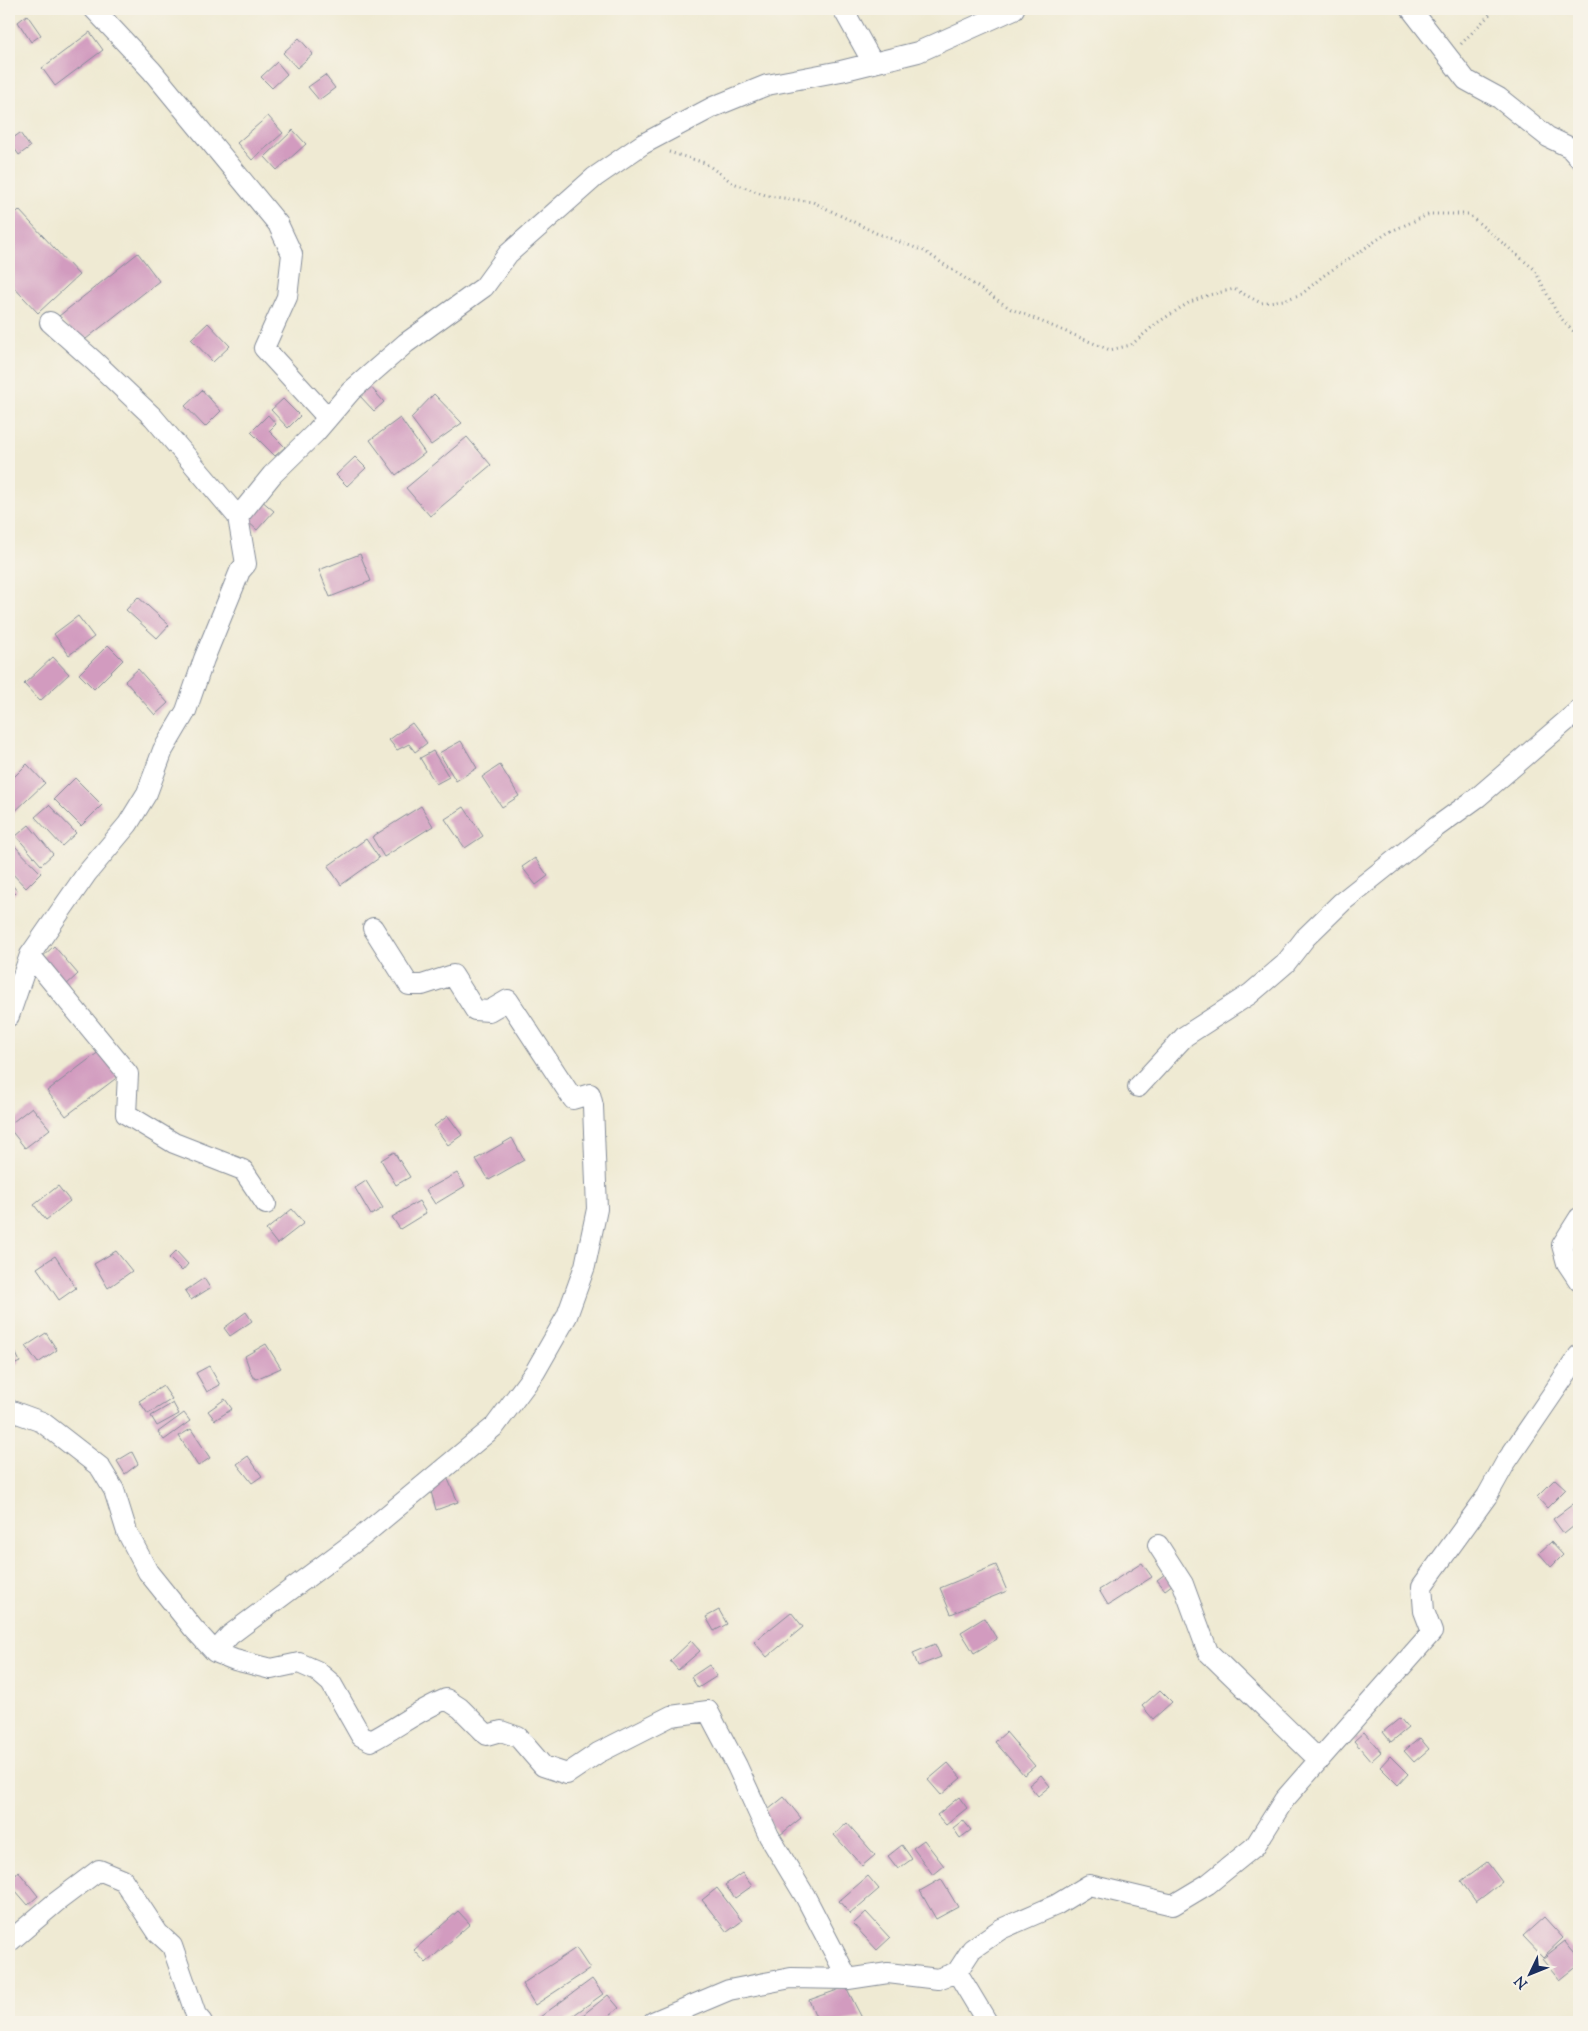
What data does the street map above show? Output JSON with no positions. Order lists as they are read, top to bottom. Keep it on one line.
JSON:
{"north":"bottom left"}
